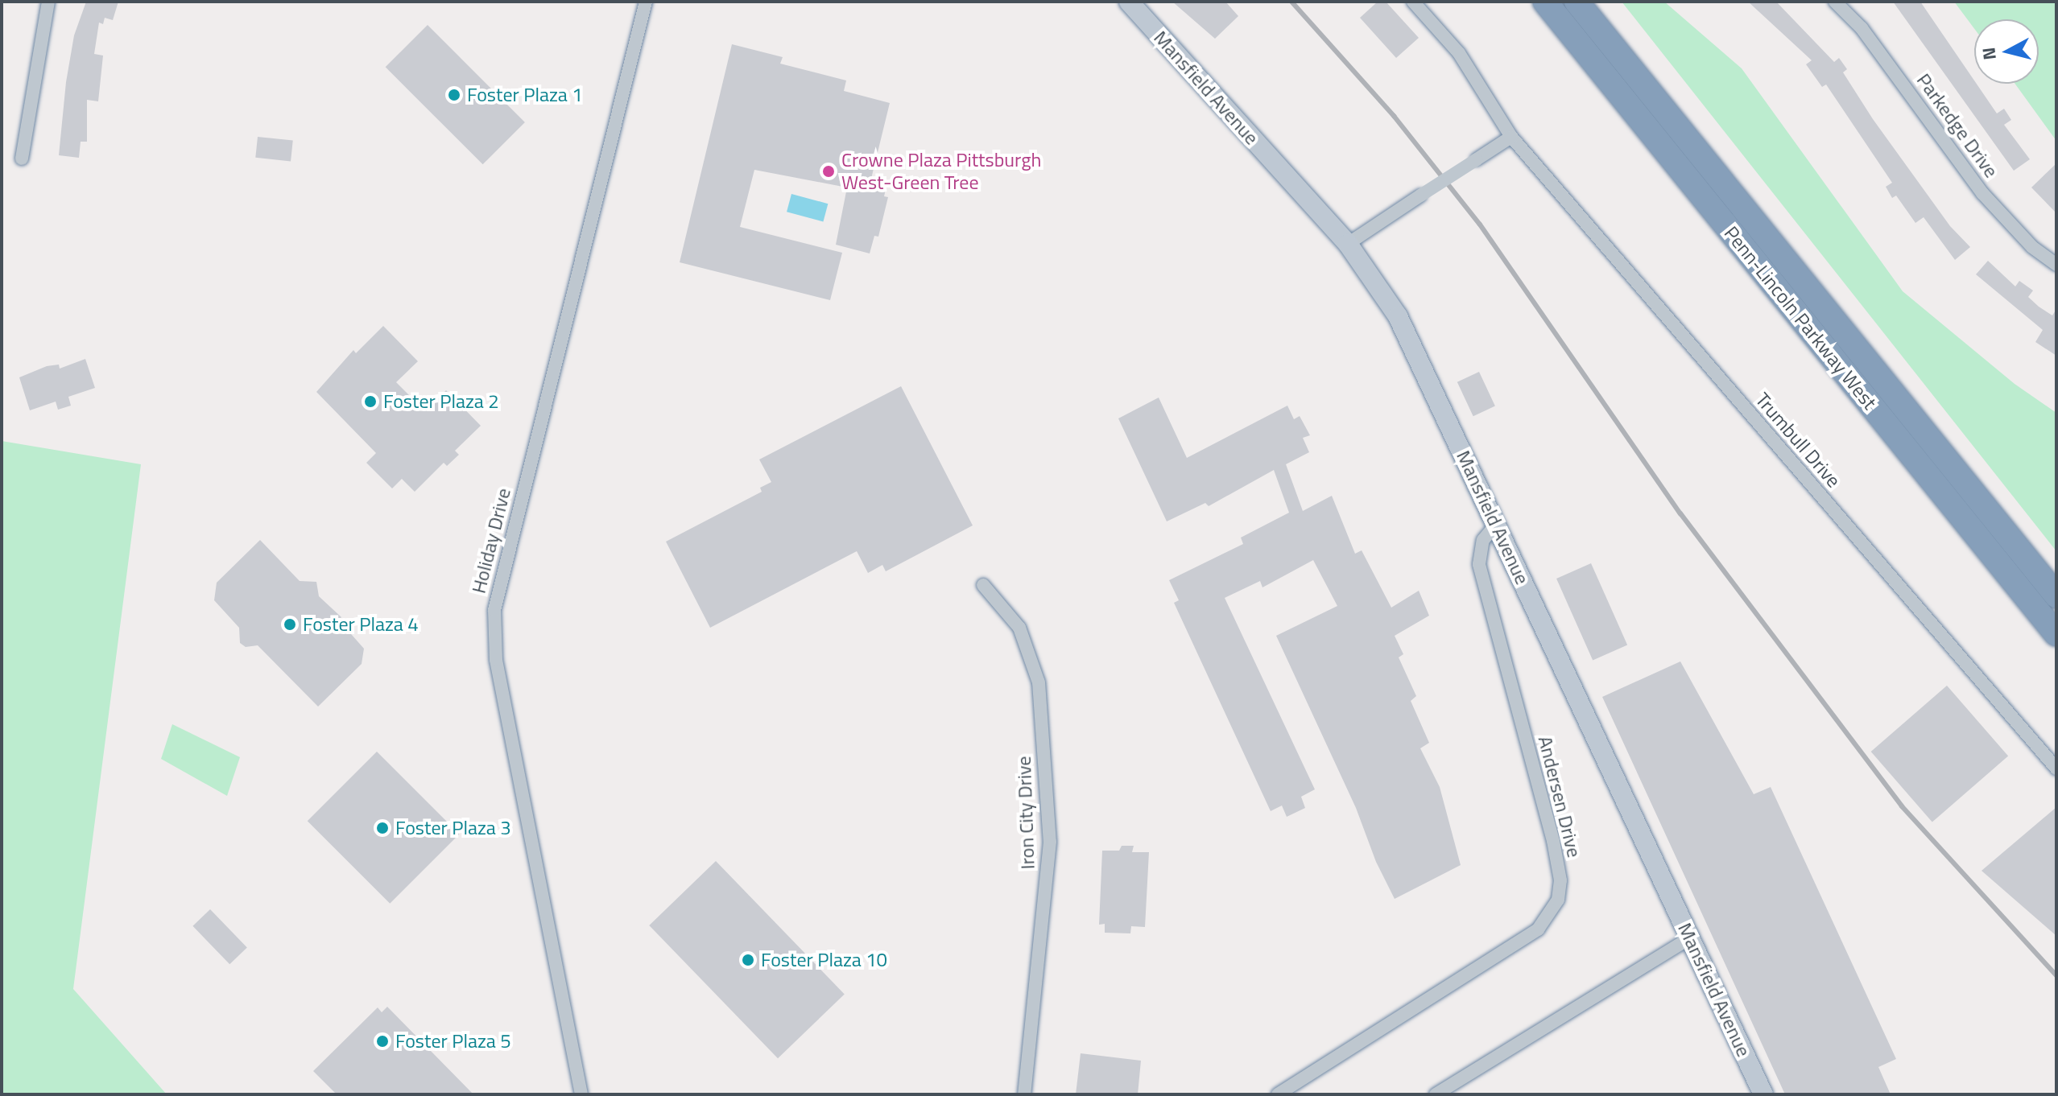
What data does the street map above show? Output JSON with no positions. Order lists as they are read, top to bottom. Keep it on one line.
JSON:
{"streets":{"highway":["Penn-Lincoln Parkway West"],"main road":["Mansfield Avenue"],"street":["Parkedge Drive","Trumbull Drive","Holiday Drive","Andersen Drive","Iron City Drive"]},"crossings":[["Mansfield Avenue","Andersen Drive"]],"places":["Foster Plaza 1","Crowne Plaza Pittsburgh West-Green Tree","Foster Plaza 2","Foster Plaza 4","Foster Plaza 3","Foster Plaza 10","Foster Plaza 5"],"north":"left"}
